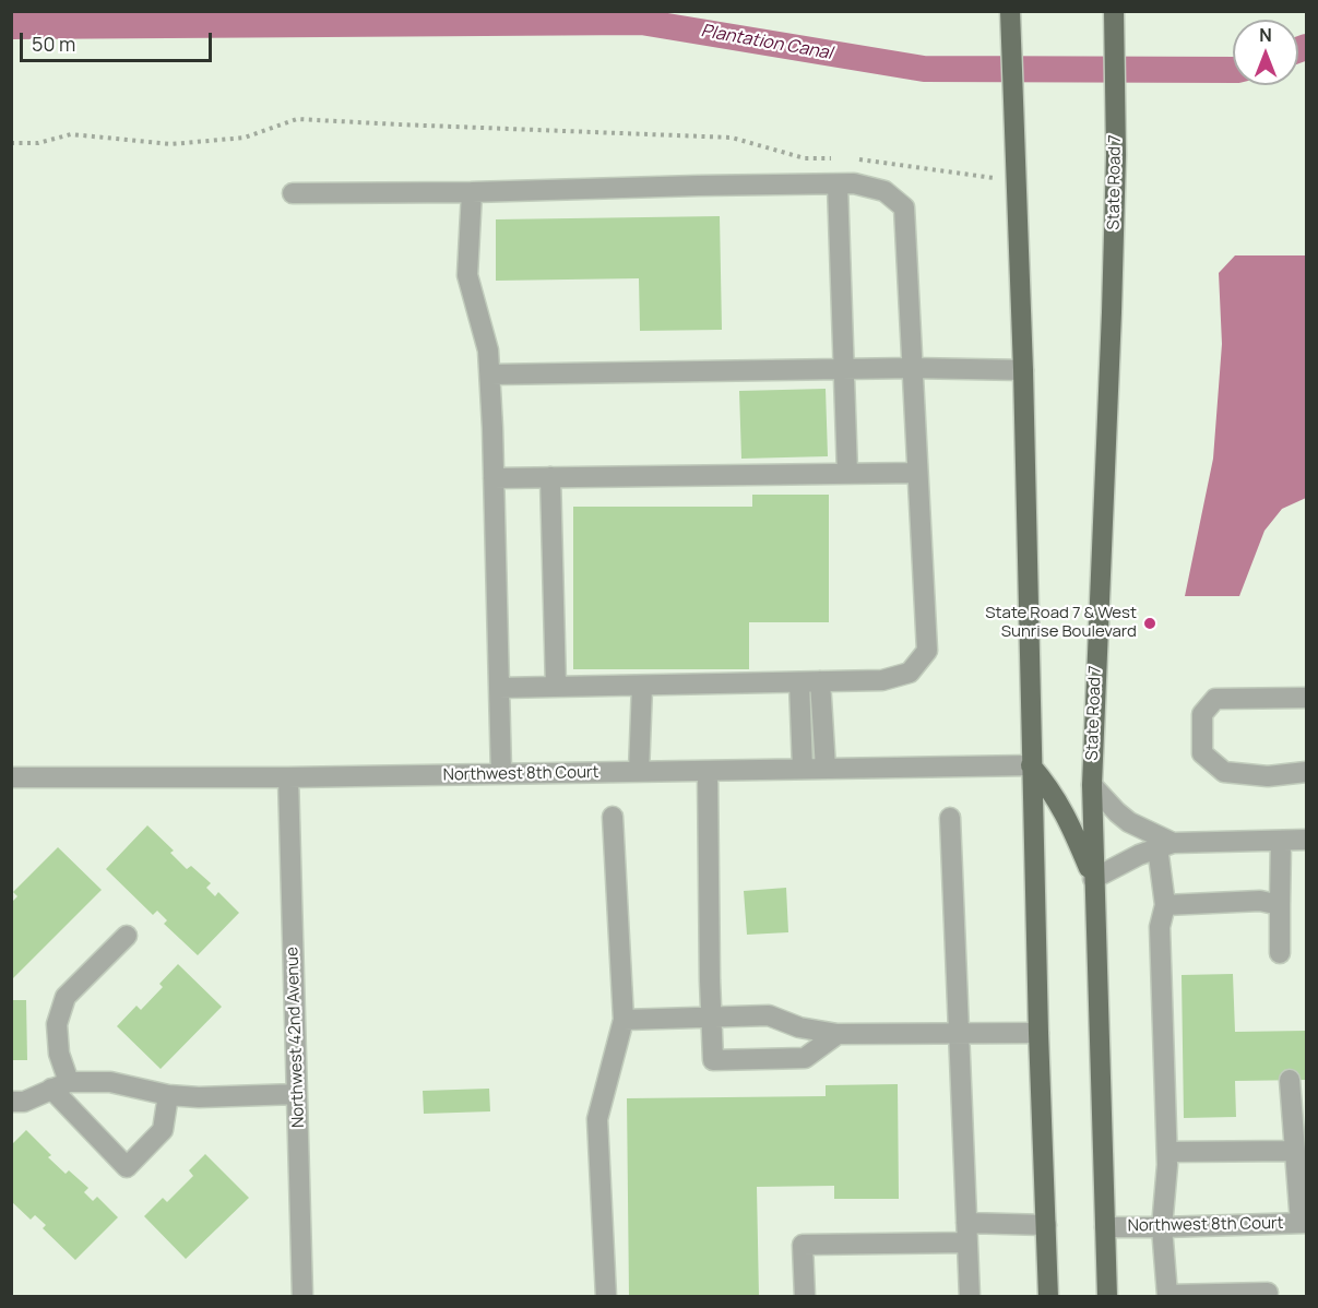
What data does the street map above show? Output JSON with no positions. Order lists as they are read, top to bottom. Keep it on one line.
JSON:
{"streets":{"main road":["State Road 7"],"street":["Northwest 8th Court","Northwest 42nd Avenue"]},"crossings":[["State Road 7","Northwest 8th Court"],["Northwest 8th Court","Northwest 42nd Avenue"]],"water":["Plantation Canal"],"places":["State Road 7 & West Sunrise Boulevard"],"scale_bar":"50 m","north":"top"}
